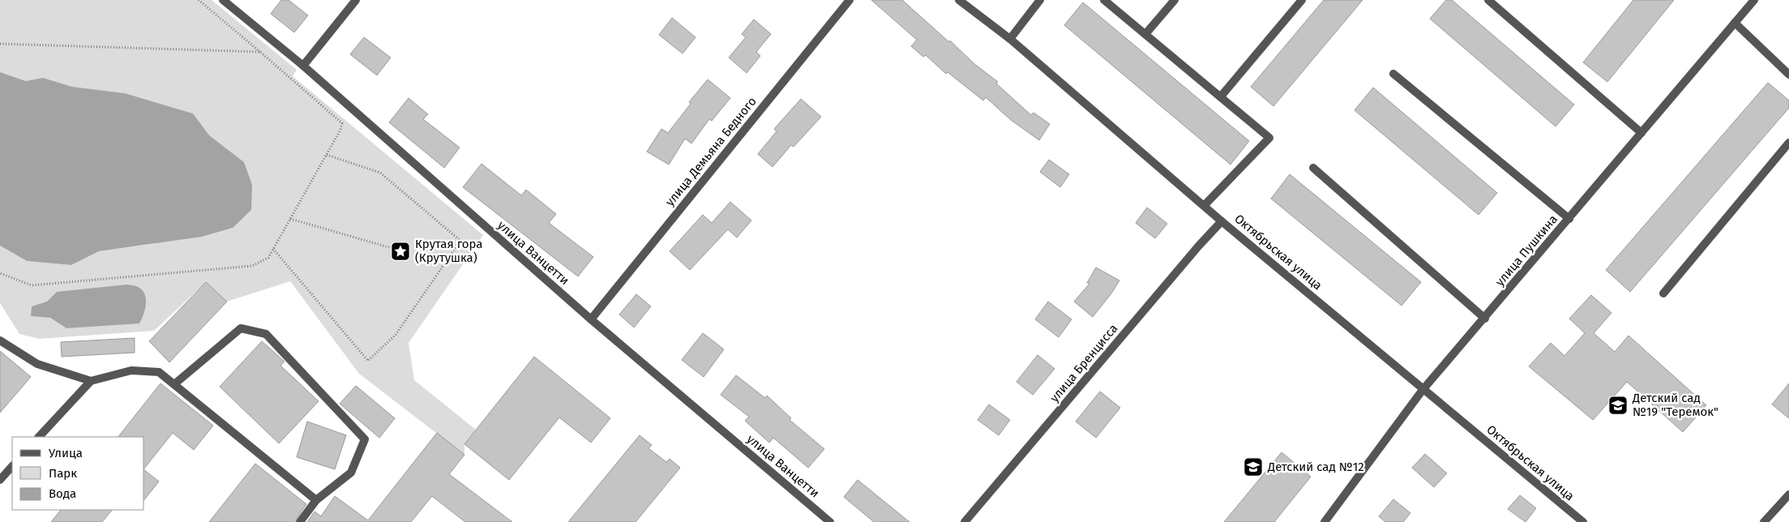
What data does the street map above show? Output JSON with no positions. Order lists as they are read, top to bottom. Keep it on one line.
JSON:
{"streets":{"street":["улица Демьяна Бедного","улица Пушкина","Октябрьская улица","улица Ванцетти","улица Бренцисса"]},"crossings":[["улица Демьяна Бедного","улица Ванцетти"],["улица Пушкина","Октябрьская улица"],["Октябрьская улица","улица Бренцисса"]],"places":{"place":["Крутая гора (Крутушка)"],"school or university":["Детский сад №19 \"Теремок\"","Детский сад №12"]},"legend":["Улица","Парк","Вода"]}
